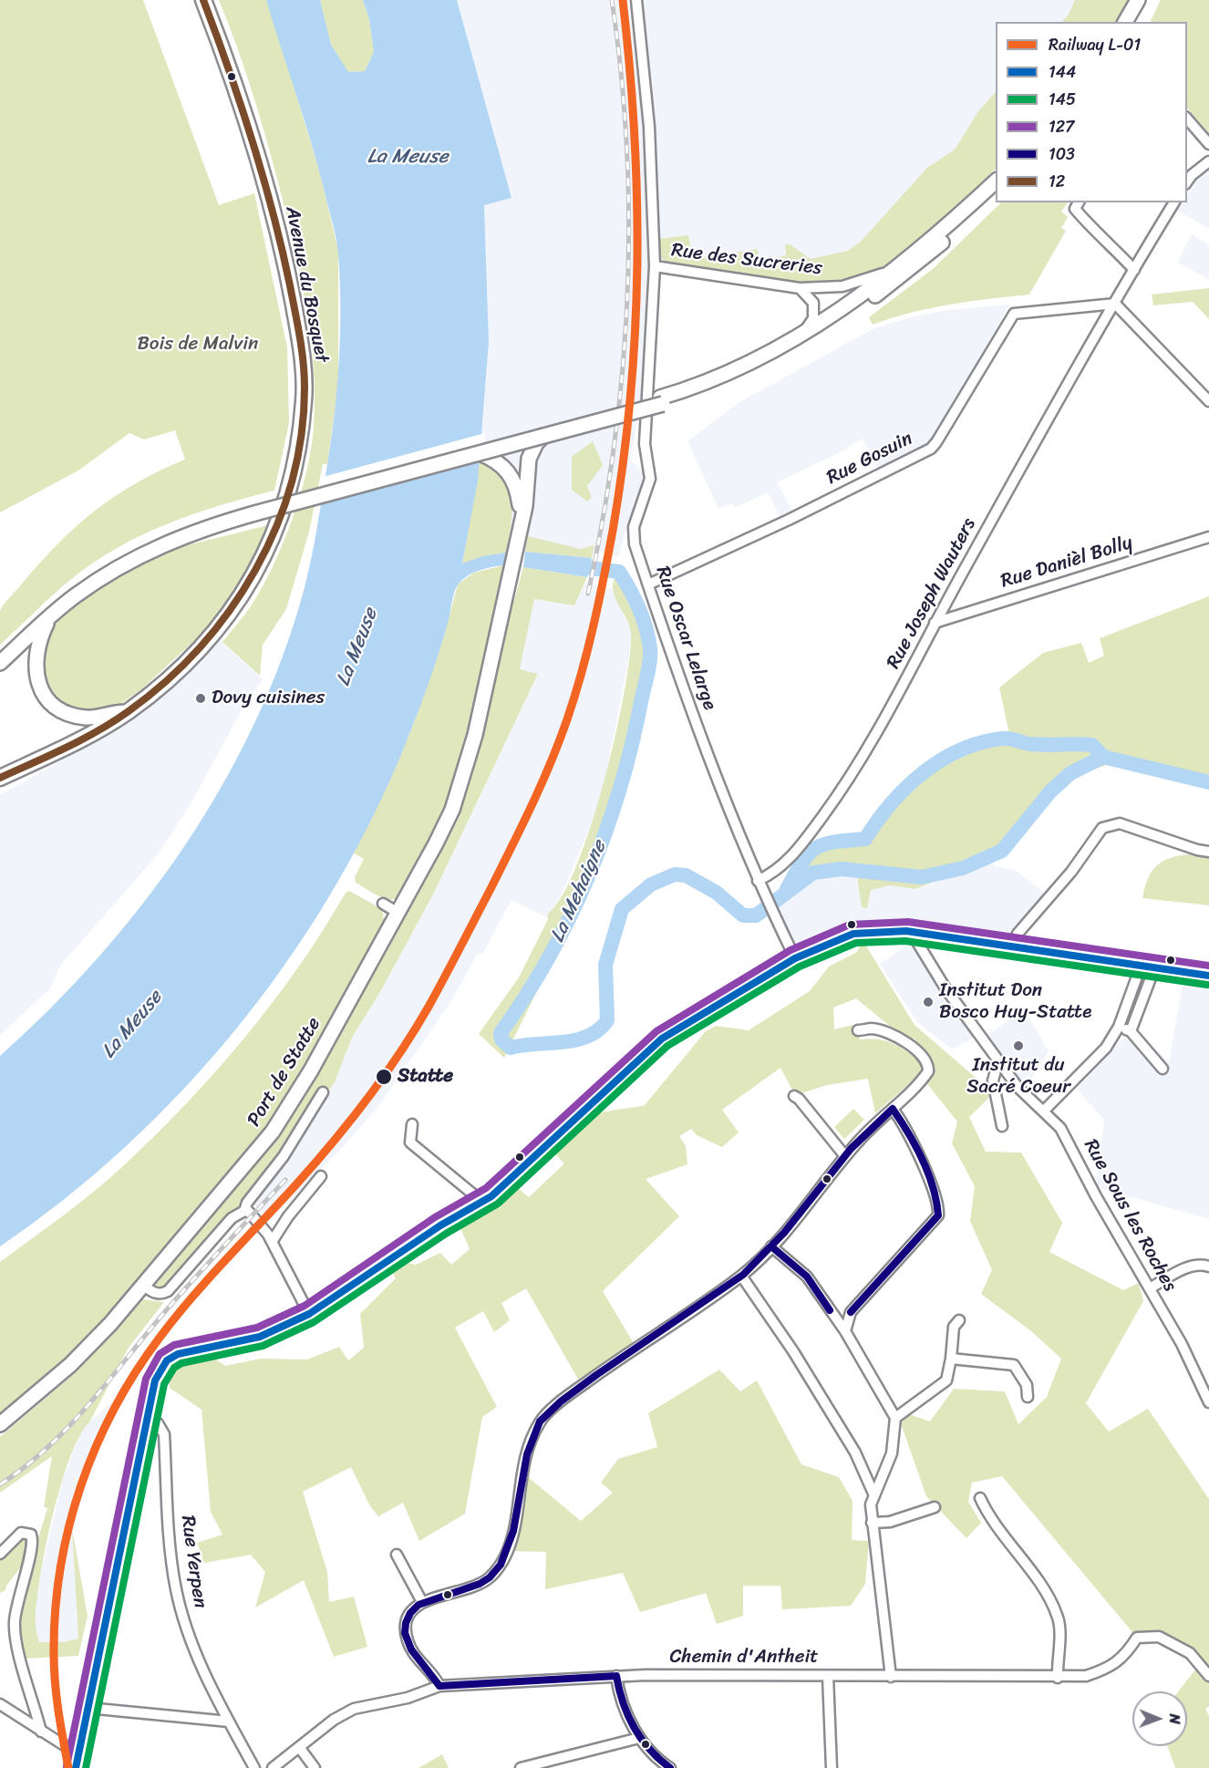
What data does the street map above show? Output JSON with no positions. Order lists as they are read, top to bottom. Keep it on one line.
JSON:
{"streets":{"main road":["Avenue du Bosquet","Port de Statte"],"street":["Rue des Sucreries","Rue Gosuin","Rue Danièl Bolly","Rue Joseph Wauters","Rue Oscar Lelarge","Rue Sous les Roches","Rue Yerpen","Chemin d'Antheit"]},"crossings":[["Rue des Sucreries","Rue Oscar Lelarge"],["Rue Gosuin","Rue Joseph Wauters"],["Rue Gosuin","Rue Oscar Lelarge"],["Rue Danièl Bolly","Rue Joseph Wauters"],["Rue Joseph Wauters","Rue Oscar Lelarge"]],"water":["La Meuse","La Mehaigne"],"parks":["Bois de Malvin"],"places":["Dovy cuisines","Institut Don Bosco Huy-Statte","Institut du Sacré Coeur","Statte"],"lines":["rail line L-01","transit line 12","transit line 127","transit line 144","transit line 145","transit line 103"],"legend":["Railway L-01","144","145","127","103","12"],"north":"right"}
